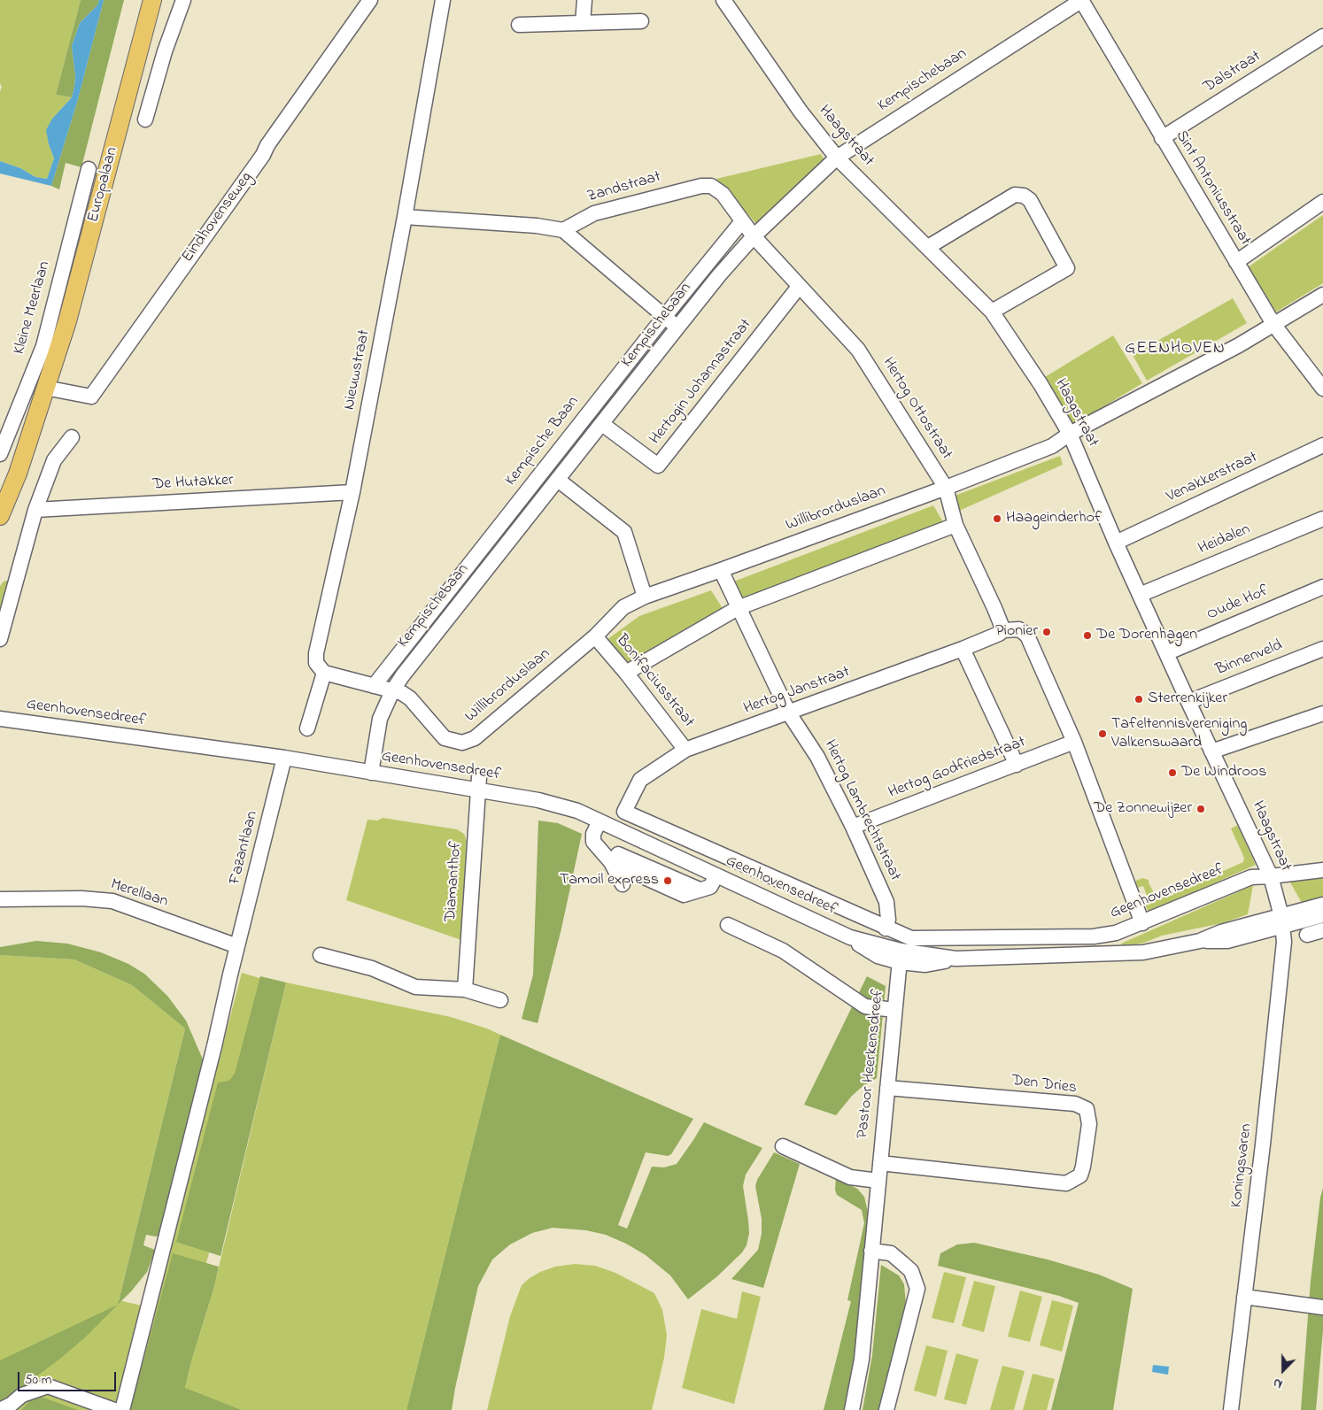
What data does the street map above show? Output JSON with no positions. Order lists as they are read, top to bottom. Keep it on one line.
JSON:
{"streets":{"main road":["Europalaan"],"street":["Dalstraat","Kempischebaan","Haagstraat","Zandstraat","Sint Antoniusstraat","Eindhovenseweg","Kleine Meerlaan","Nieuwstraat","Hertogin Johannastraat","Hertog Ottostraat","Kempische Baan","Venakkerstraat","De Hutakker","Willibrorduslaan","Heidalen","Oude Hof","Binnenveld","Bonifaciusstraat","Hertog Janstraat","Geenhovensedreef","Hertog Godfriedstraat","Hertog Lambrechtstraat","Fazantlaan","Diamanthof","Merellaan","Pastoor Heerkensdreef","Den Dries","Koningsvaren"]},"crossings":[["Dalstraat","Sint Antoniusstraat"],["Kempischebaan","Haagstraat"],["Kempischebaan","Zandstraat"],["Kempischebaan","Sint Antoniusstraat"],["Kempischebaan","Hertogin Johannastraat"],["Kempischebaan","Hertog Ottostraat"],["Kempischebaan","Willibrorduslaan"],["Kempischebaan","Geenhovensedreef"],["Haagstraat","Venakkerstraat"],["Haagstraat","Willibrorduslaan"],["Haagstraat","Heidalen"],["Haagstraat","Oude Hof"],["Haagstraat","Binnenveld"],["Haagstraat","Geenhovensedreef"],["Haagstraat","Koningsvaren"],["Europalaan","Eindhovenseweg"],["Zandstraat","Hertog Ottostraat"],["Zandstraat","Kempische Baan"],["Sint Antoniusstraat","Willibrorduslaan"],["Nieuwstraat","De Hutakker"],["Hertogin Johannastraat","Hertog Ottostraat"],["Hertog Ottostraat","Willibrorduslaan"],["Hertog Ottostraat","Hertog Janstraat"],["Willibrorduslaan","Bonifaciusstraat"],["Willibrorduslaan","Hertog Lambrechtstraat"],["Bonifaciusstraat","Hertog Janstraat"],["Hertog Janstraat","Geenhovensedreef"],["Hertog Janstraat","Hertog Lambrechtstraat"],["Geenhovensedreef","Hertog Lambrechtstraat"],["Geenhovensedreef","Fazantlaan"],["Geenhovensedreef","Diamanthof"],["Geenhovensedreef","Pastoor Heerkensdreef"],["Geenhovensedreef","Koningsvaren"],["Hertog Godfriedstraat","Hertog Lambrechtstraat"],["Fazantlaan","Merellaan"],["Pastoor Heerkensdreef","Den Dries"]],"districts":["GEENHOVEN"],"places":["Haageinderhof","Pionier","De Dorenhagen","Sterrenkijker","Tafeltennisvereniging Valkenswaard","De Windroos","De Zonnewijzer","Tamoil express"],"scale_bar":"50 m","north":"bottom"}
